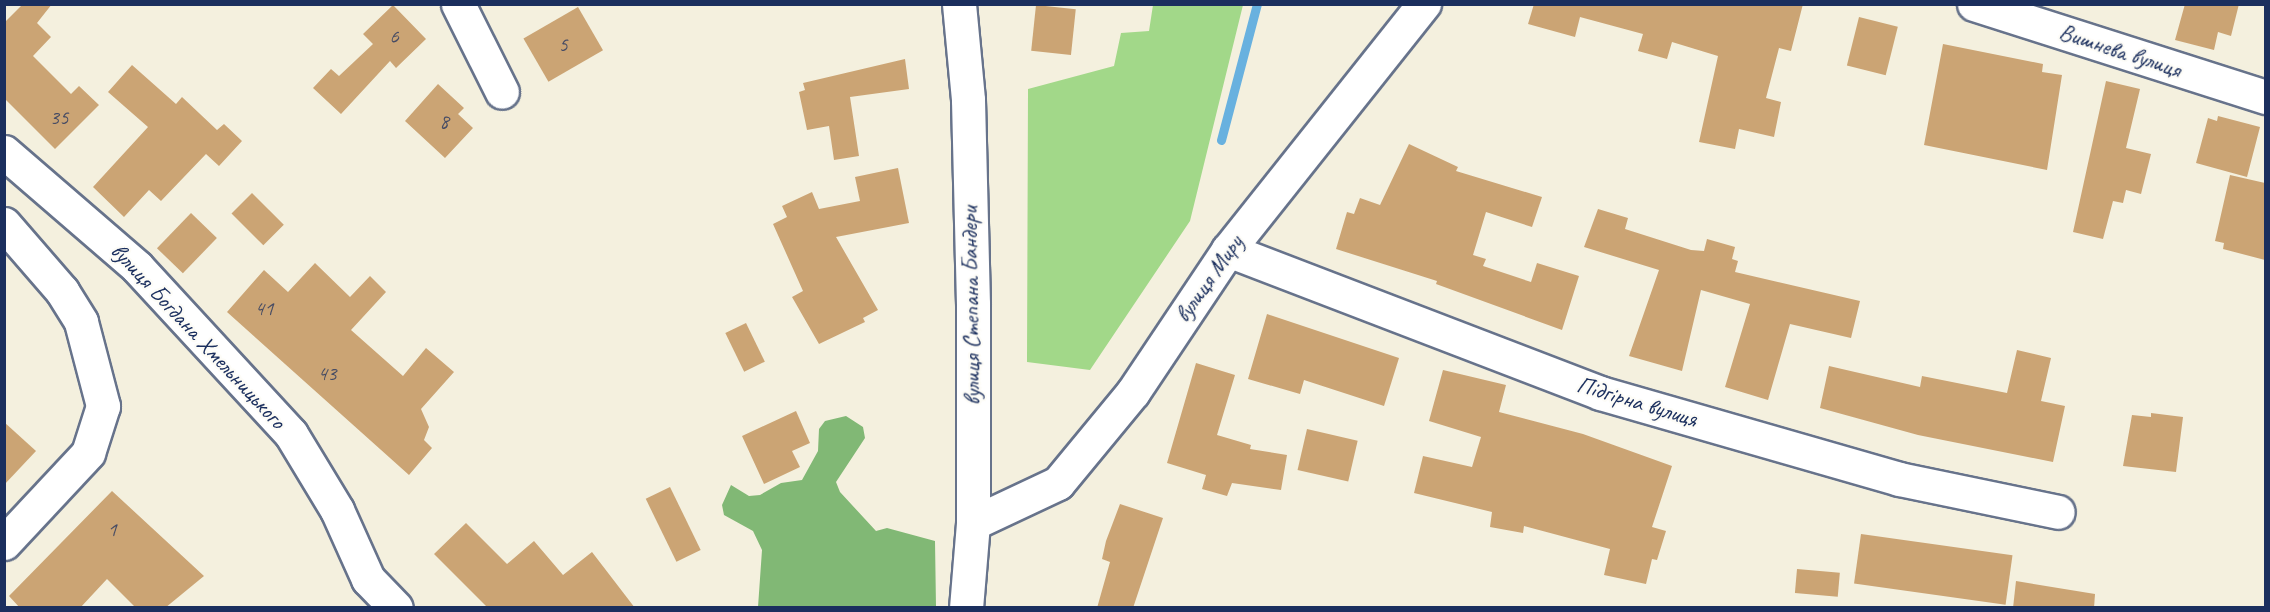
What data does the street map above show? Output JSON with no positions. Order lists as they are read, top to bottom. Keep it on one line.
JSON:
{"streets":{"street":["Вишнева вулиця","вулиця Миру","вулиця Степана Бандери","вулиця Богдана Хмельницького","Підгірна вулиця"]},"crossings":[["вулиця Миру","вулиця Степана Бандери"],["вулиця Миру","Підгірна вулиця"]],"house_numbers":["6","5","35","8","41","43","1"]}
